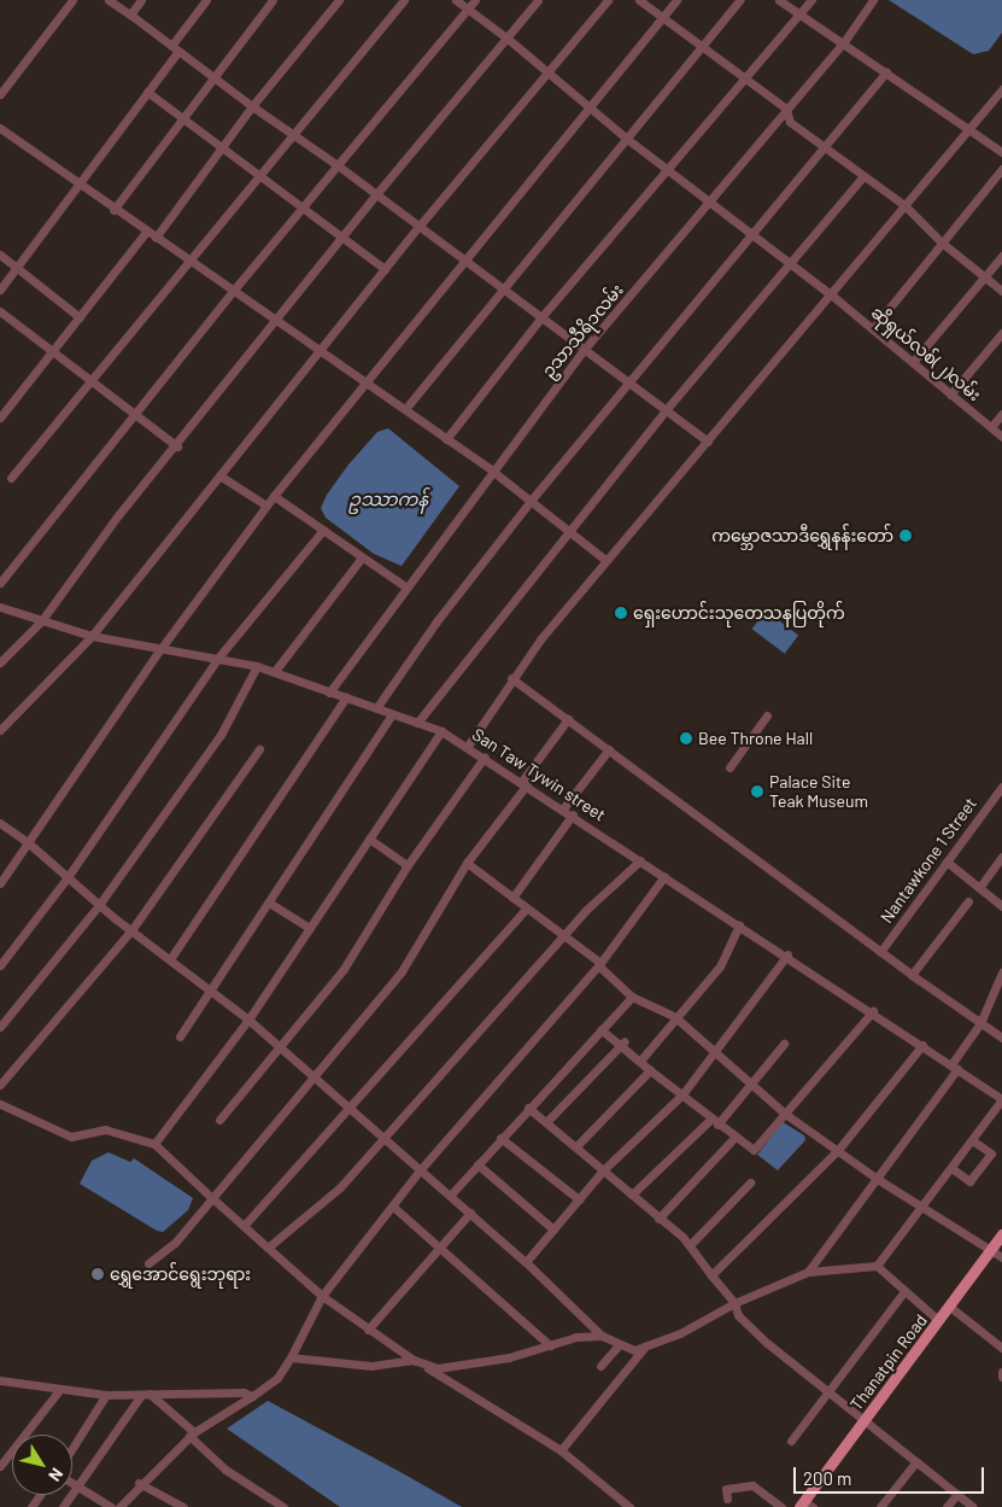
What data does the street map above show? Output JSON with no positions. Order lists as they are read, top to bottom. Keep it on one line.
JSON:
{"streets":{"main road":["Thanatpin Road"],"street":["ဥသာသီရိ၁လမ်း","ဆိုရှယ်လစ်(၂)လမ်း","San Taw Tywin street","Nantawkone 1 Street"]},"crossings":[["ဥသာသီရိ၁လမ်း","ဆိုရှယ်လစ်(၂)လမ်း"],["ဥသာသီရိ၁လမ်း","San Taw Tywin street"]],"water":["ဥဿာကန်"],"places":["ကမ္ဘောဇသာဒီရွှေနန်းတော်","ရှေးဟောင်းသုတေသနပြတိုက်","Bee Throne Hall","Palace Site Teak Museum","ရွှေအောင်ရွေးဘုရား"],"scale_bar":"200 m","north":"bottom right"}
